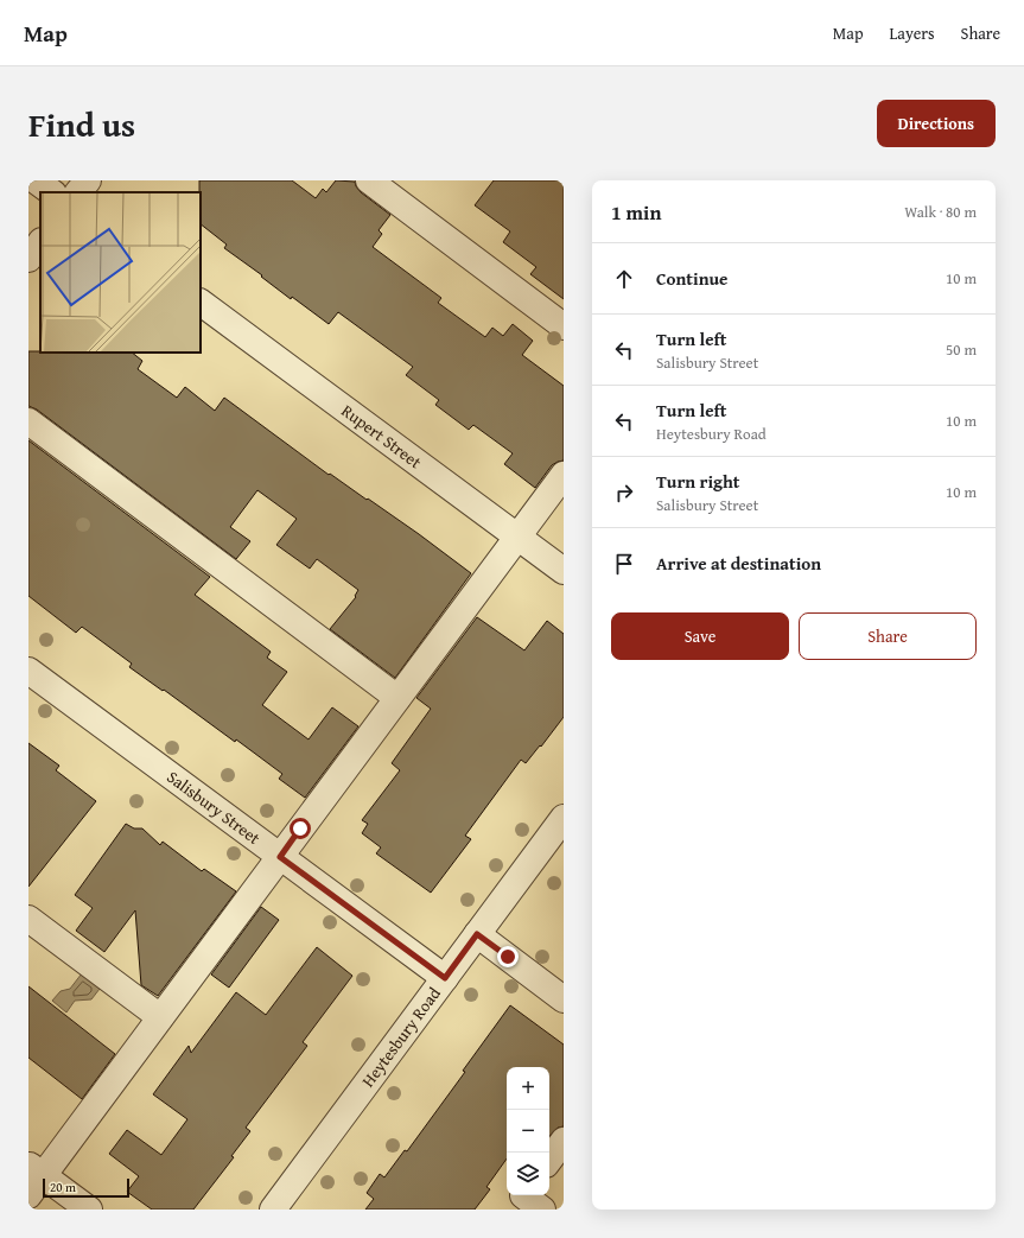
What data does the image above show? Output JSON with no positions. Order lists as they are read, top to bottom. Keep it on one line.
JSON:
{"streets":{"street":["Rupert Street","Salisbury Street","Heytesbury Road"]},"crossings":[["Salisbury Street","Heytesbury Road"]],"scale_bar":"20 m","page":{"header":"Map","nav":["Map","Layers","Share"],"title":"Find us","buttons":["Directions",["Save","Share"]],"heading":["1 min","Walk · 80 m"],"list":[["Continue","10 m"],["Turn left","Salisbury Street","50 m"],["Turn left","Heytesbury Road","10 m"],["Turn right","Salisbury Street","10 m"],"Arrive at destination"],"map_buttons":["+","−"],"scale":"20 m"}}
